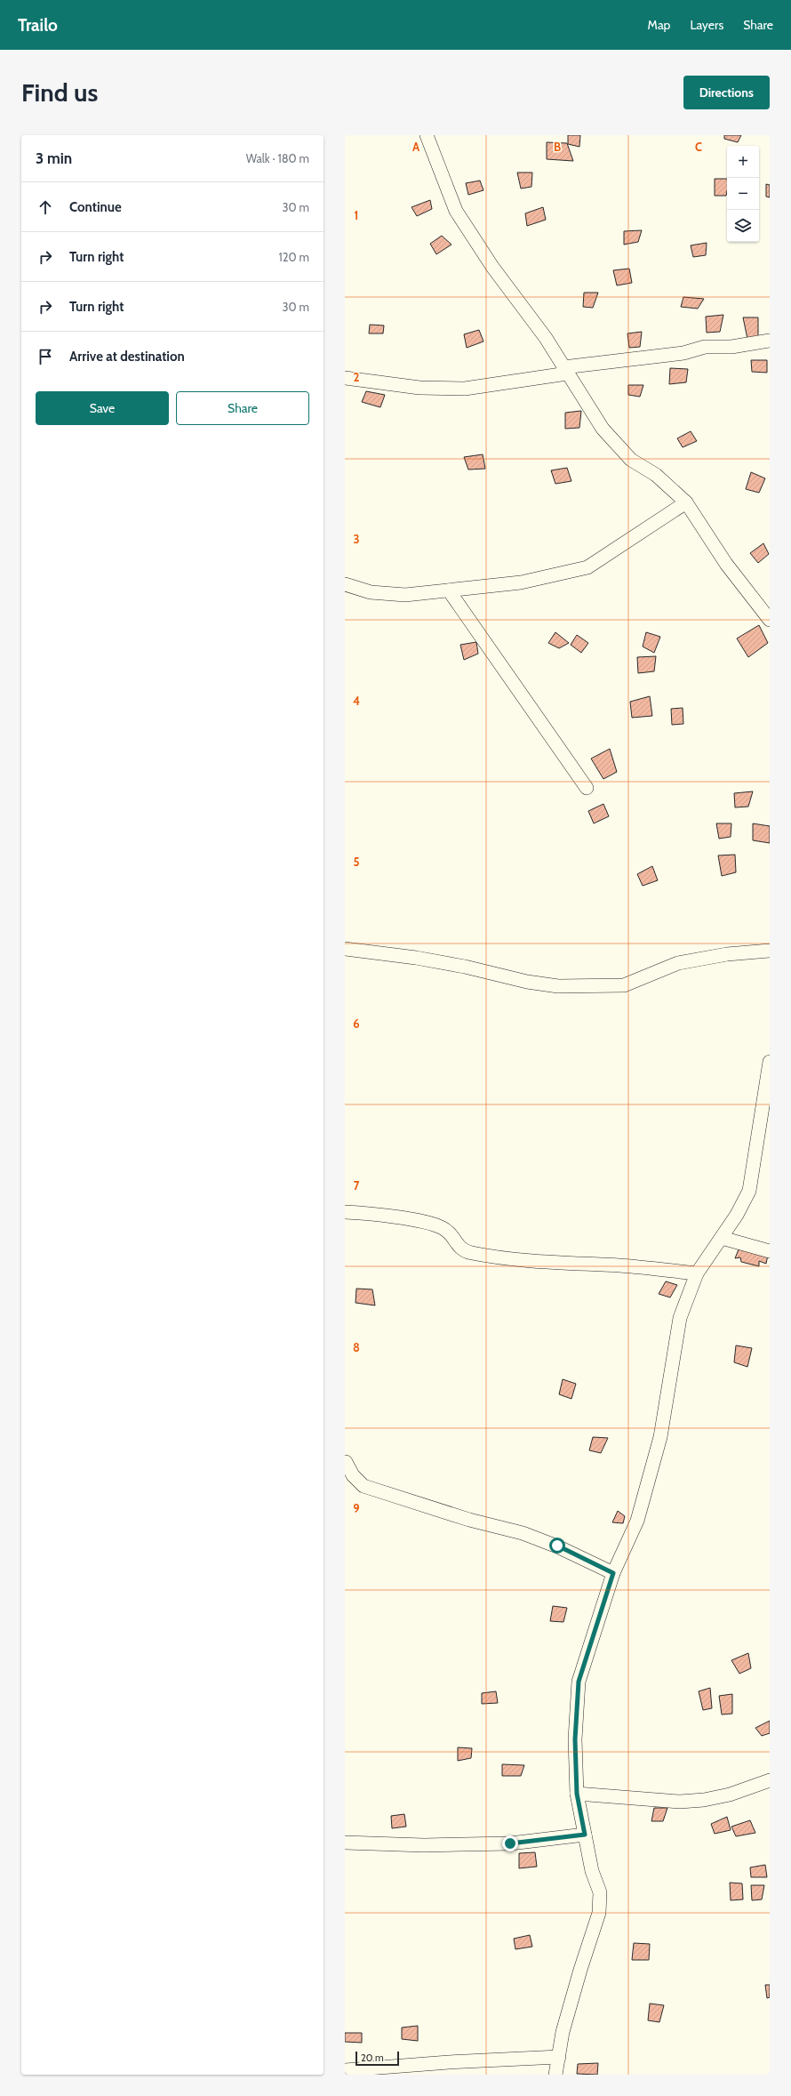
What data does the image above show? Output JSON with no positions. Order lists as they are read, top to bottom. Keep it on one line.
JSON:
{"scale_bar":"20 m","page":{"header":"Trailo","nav":["Map","Layers","Share"],"buttons":["Directions",["Save","Share"]],"title":"Find us","heading":["3 min","Walk · 180 m"],"map_buttons":["+","−"],"list":[["Continue","30 m"],["Turn right","120 m"],["Turn right","30 m"],"Arrive at destination"],"scale":"20 m"},"grid":{"columns":["A","B","C"],"rows":["1","2","3","4","5","6","7","8","9"]}}
